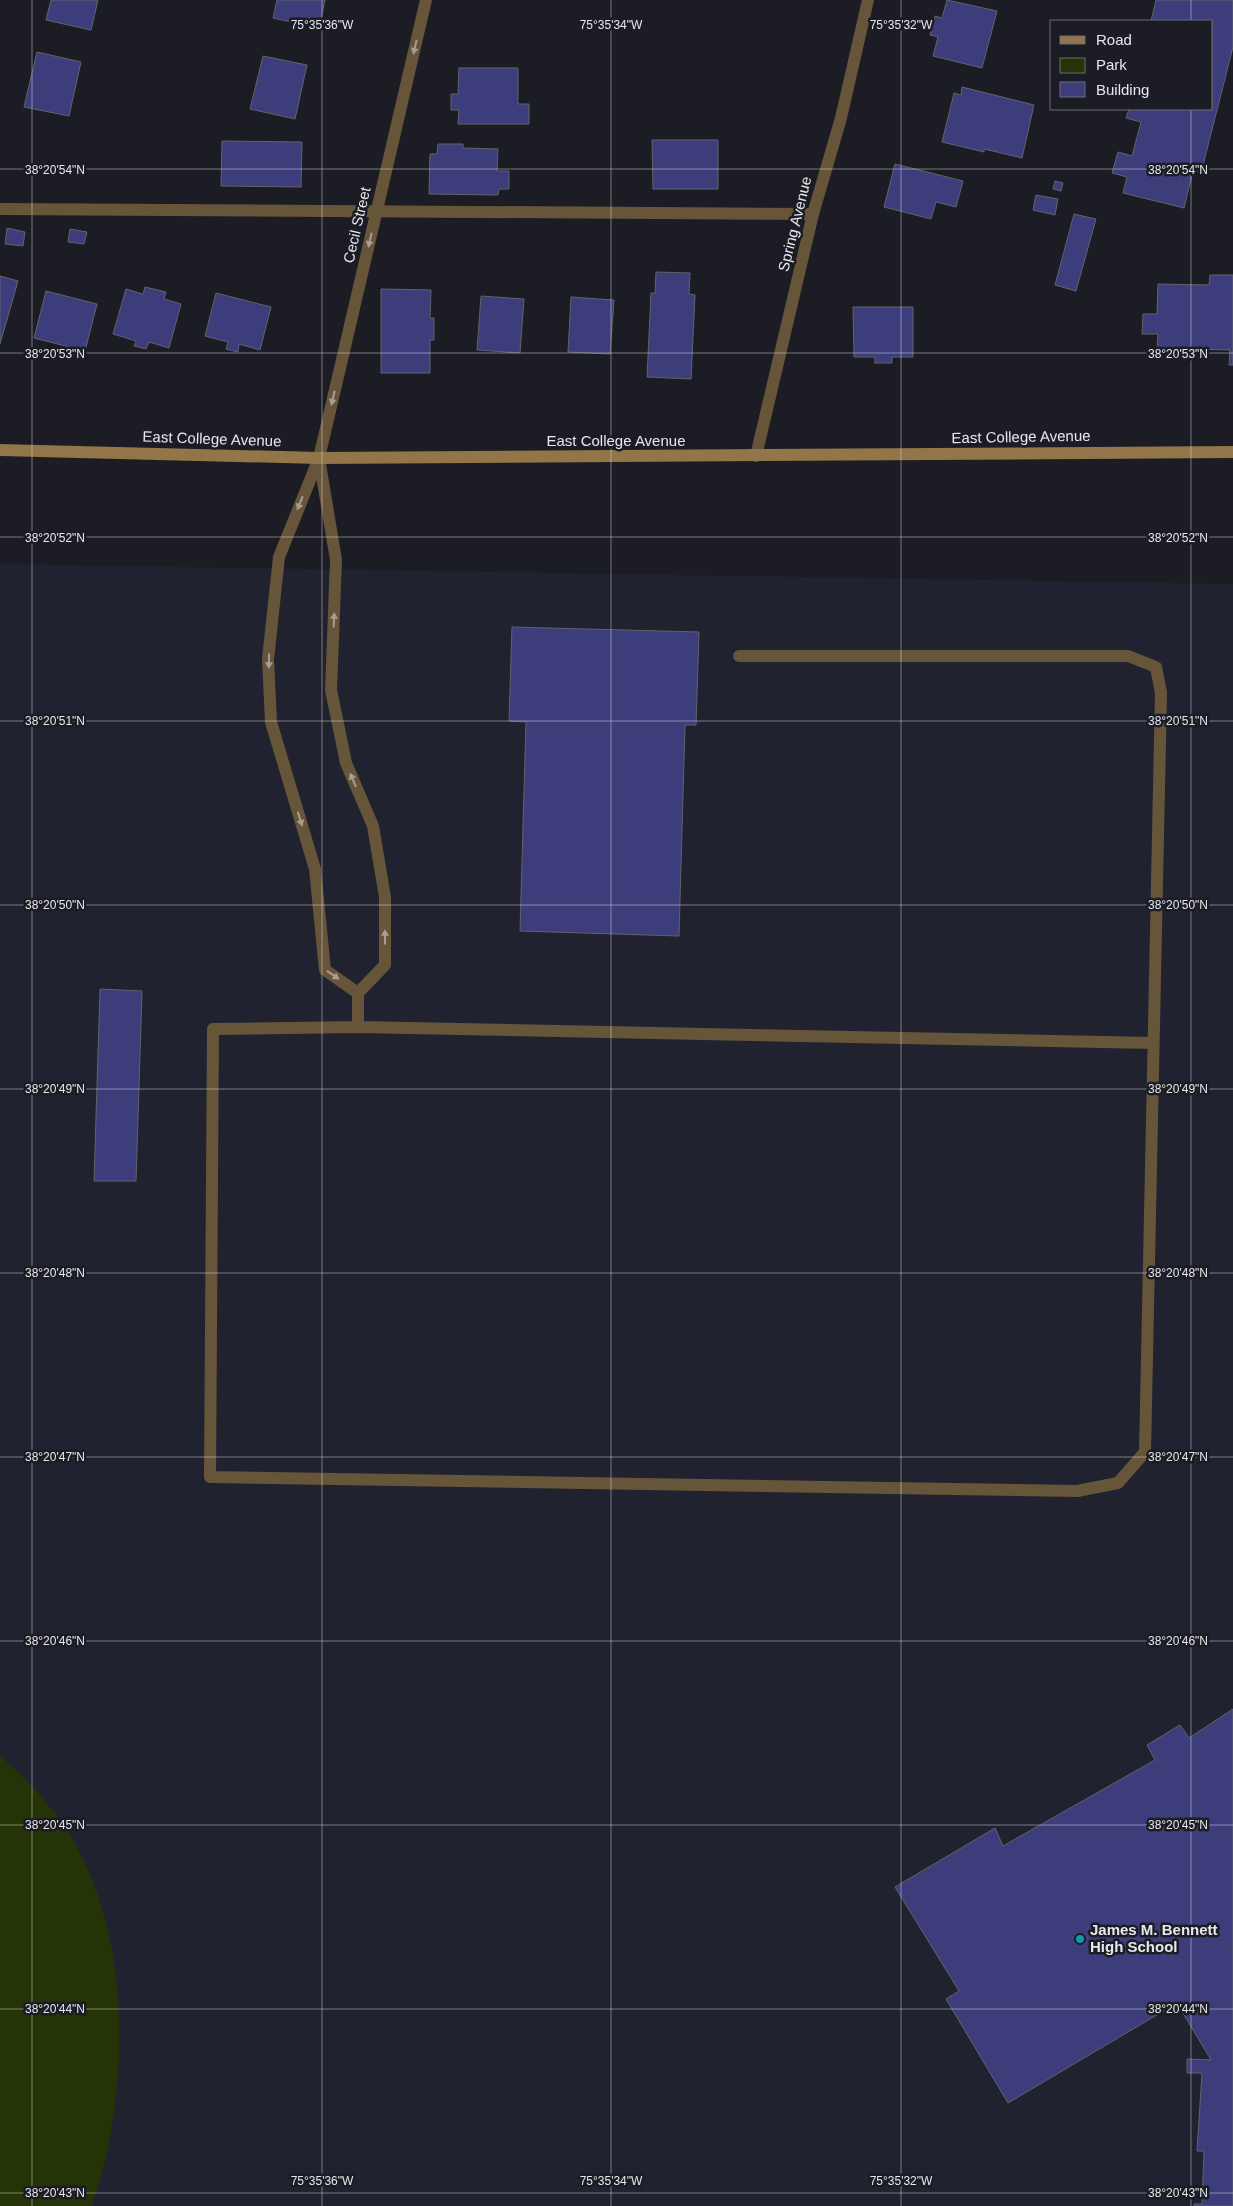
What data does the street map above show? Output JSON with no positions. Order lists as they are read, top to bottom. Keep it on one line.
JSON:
{"streets":{"main road":["East College Avenue"],"street":["Spring Avenue","Cecil Street"]},"crossings":[["Spring Avenue","East College Avenue"],["Cecil Street","East College Avenue"]],"one_way":["Cecil Street"],"places":["James M. Bennett High School"],"legend":["Road","Park","Building"],"coordinates":["75°35'36\"W","75°35'34\"W","75°35'32\"W","38°20'54\"N","38°20'53\"N","38°20'52\"N","38°20'51\"N","38°20'50\"N","38°20'49\"N","38°20'48\"N","38°20'47\"N","38°20'46\"N","38°20'45\"N","38°20'44\"N","38°20'43\"N"]}
